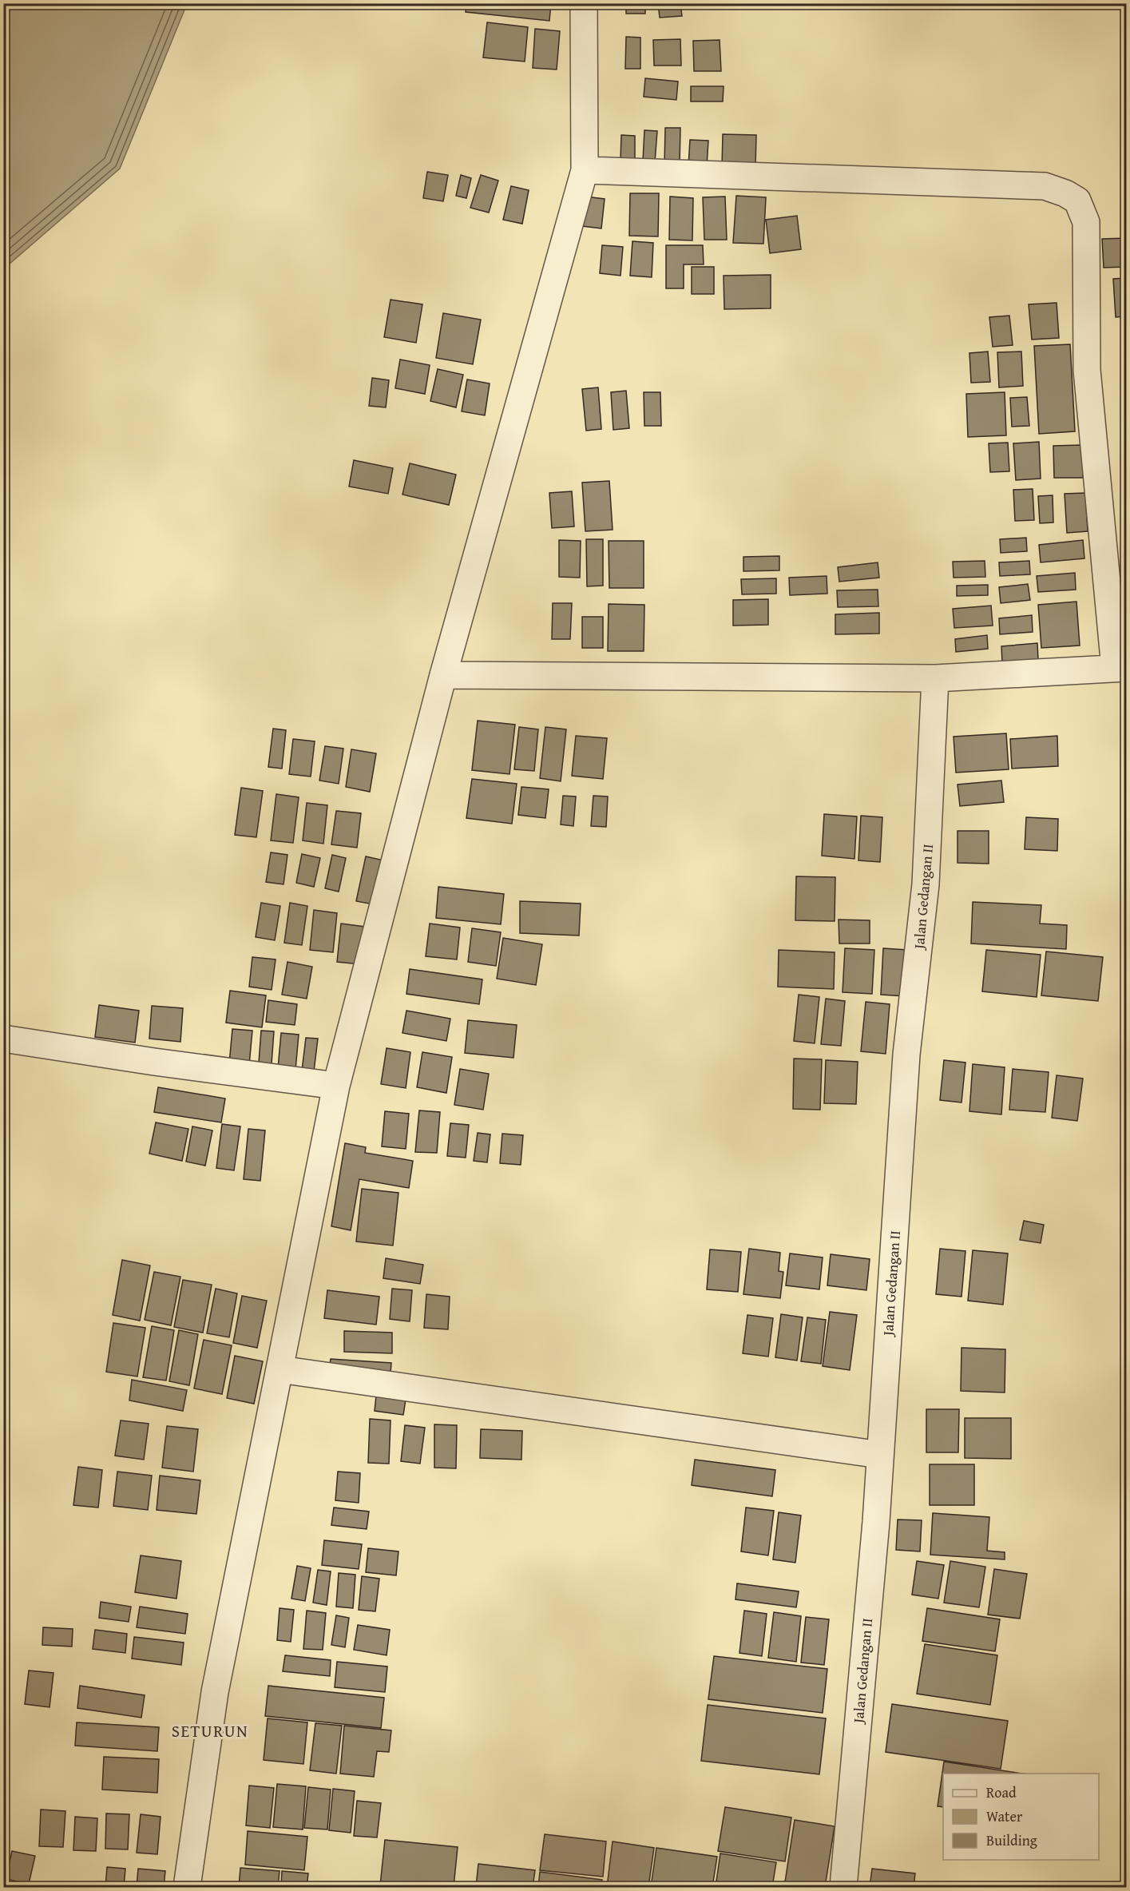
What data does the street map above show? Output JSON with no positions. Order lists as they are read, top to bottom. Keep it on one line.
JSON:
{"streets":{"street":["Jalan Gedangan II"]},"districts":["SETURUN"],"legend":["Road","Water","Building"]}
